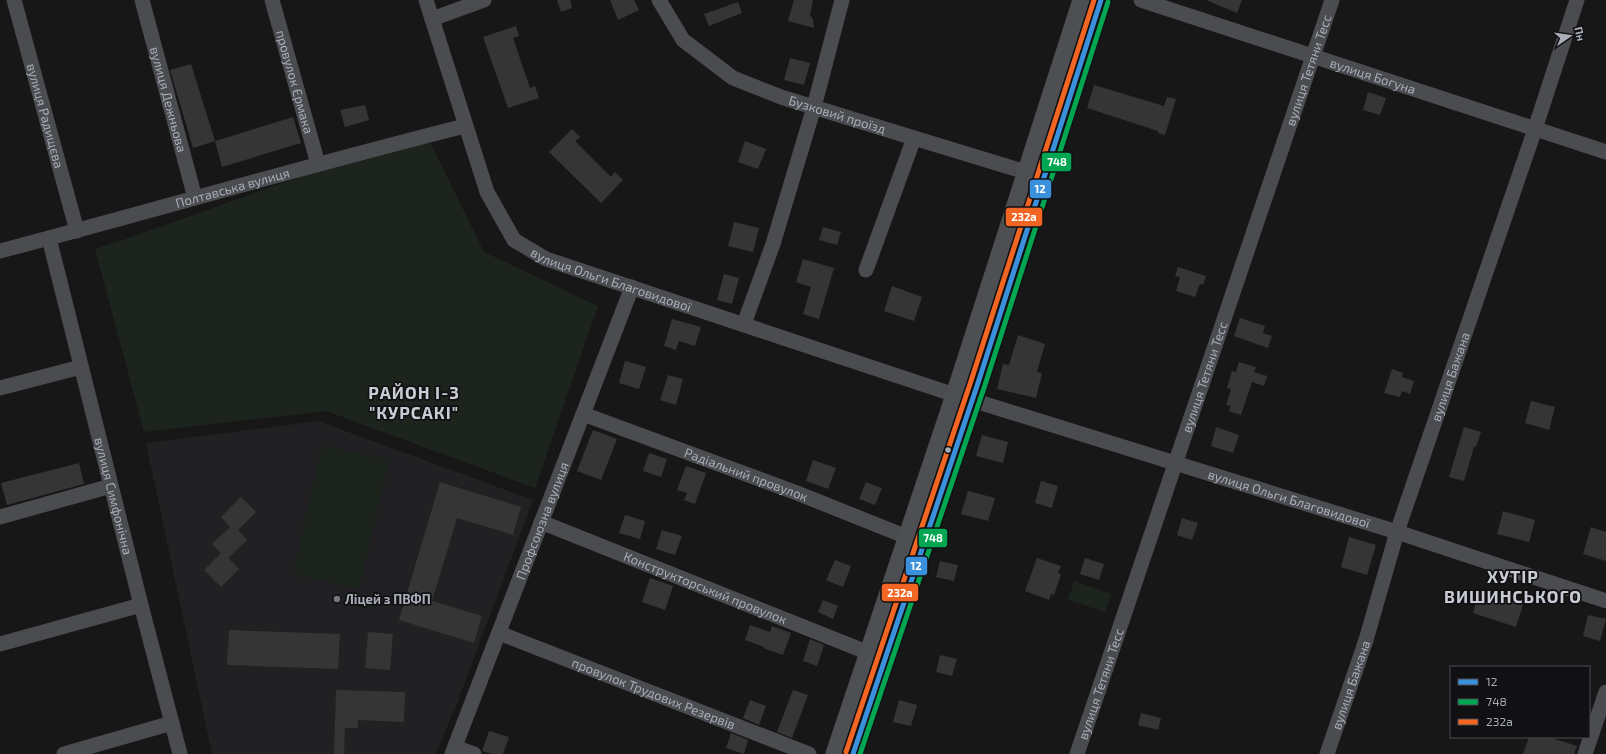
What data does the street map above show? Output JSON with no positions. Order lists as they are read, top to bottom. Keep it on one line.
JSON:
{"streets":{"street":["вулиця Тетяни Тесс","вулиця Богуна","провулок Єрмака","вулиця Дежньова","Бузковий проїзд","вулиця Радищєва","Полтавська вулиця","вулиця Ольги Благовидової","вулиця Бажана","Радіальний провулок","вулиця Симфонічна","Профсоюзна вулиця","Конструкторський провулок","провулок Трудових Резервів"]},"crossings":[["вулиця Тетяни Тесс","вулиця Богуна"],["вулиця Тетяни Тесс","вулиця Ольги Благовидової"],["вулиця Богуна","вулиця Бажана"],["провулок Єрмака","Полтавська вулиця"],["вулиця Дежньова","Полтавська вулиця"],["вулиця Радищєва","Полтавська вулиця"],["Полтавська вулиця","вулиця Ольги Благовидової"],["Полтавська вулиця","вулиця Симфонічна"],["вулиця Ольги Благовидової","вулиця Бажана"],["вулиця Ольги Благовидової","Профсоюзна вулиця"],["Радіальний провулок","Профсоюзна вулиця"],["Профсоюзна вулиця","Конструкторський провулок"],["Профсоюзна вулиця","провулок Трудових Резервів"]],"districts":["РАЙОН І-3 \"КУРСАКІ\"","ХУТІР ВИШИНСЬКОГО"],"places":["Ліцей з ПВФП"],"lines":["transit line 12","transit line 232а","transit line 748"],"legend":["12","748","232а"],"north":"right"}
